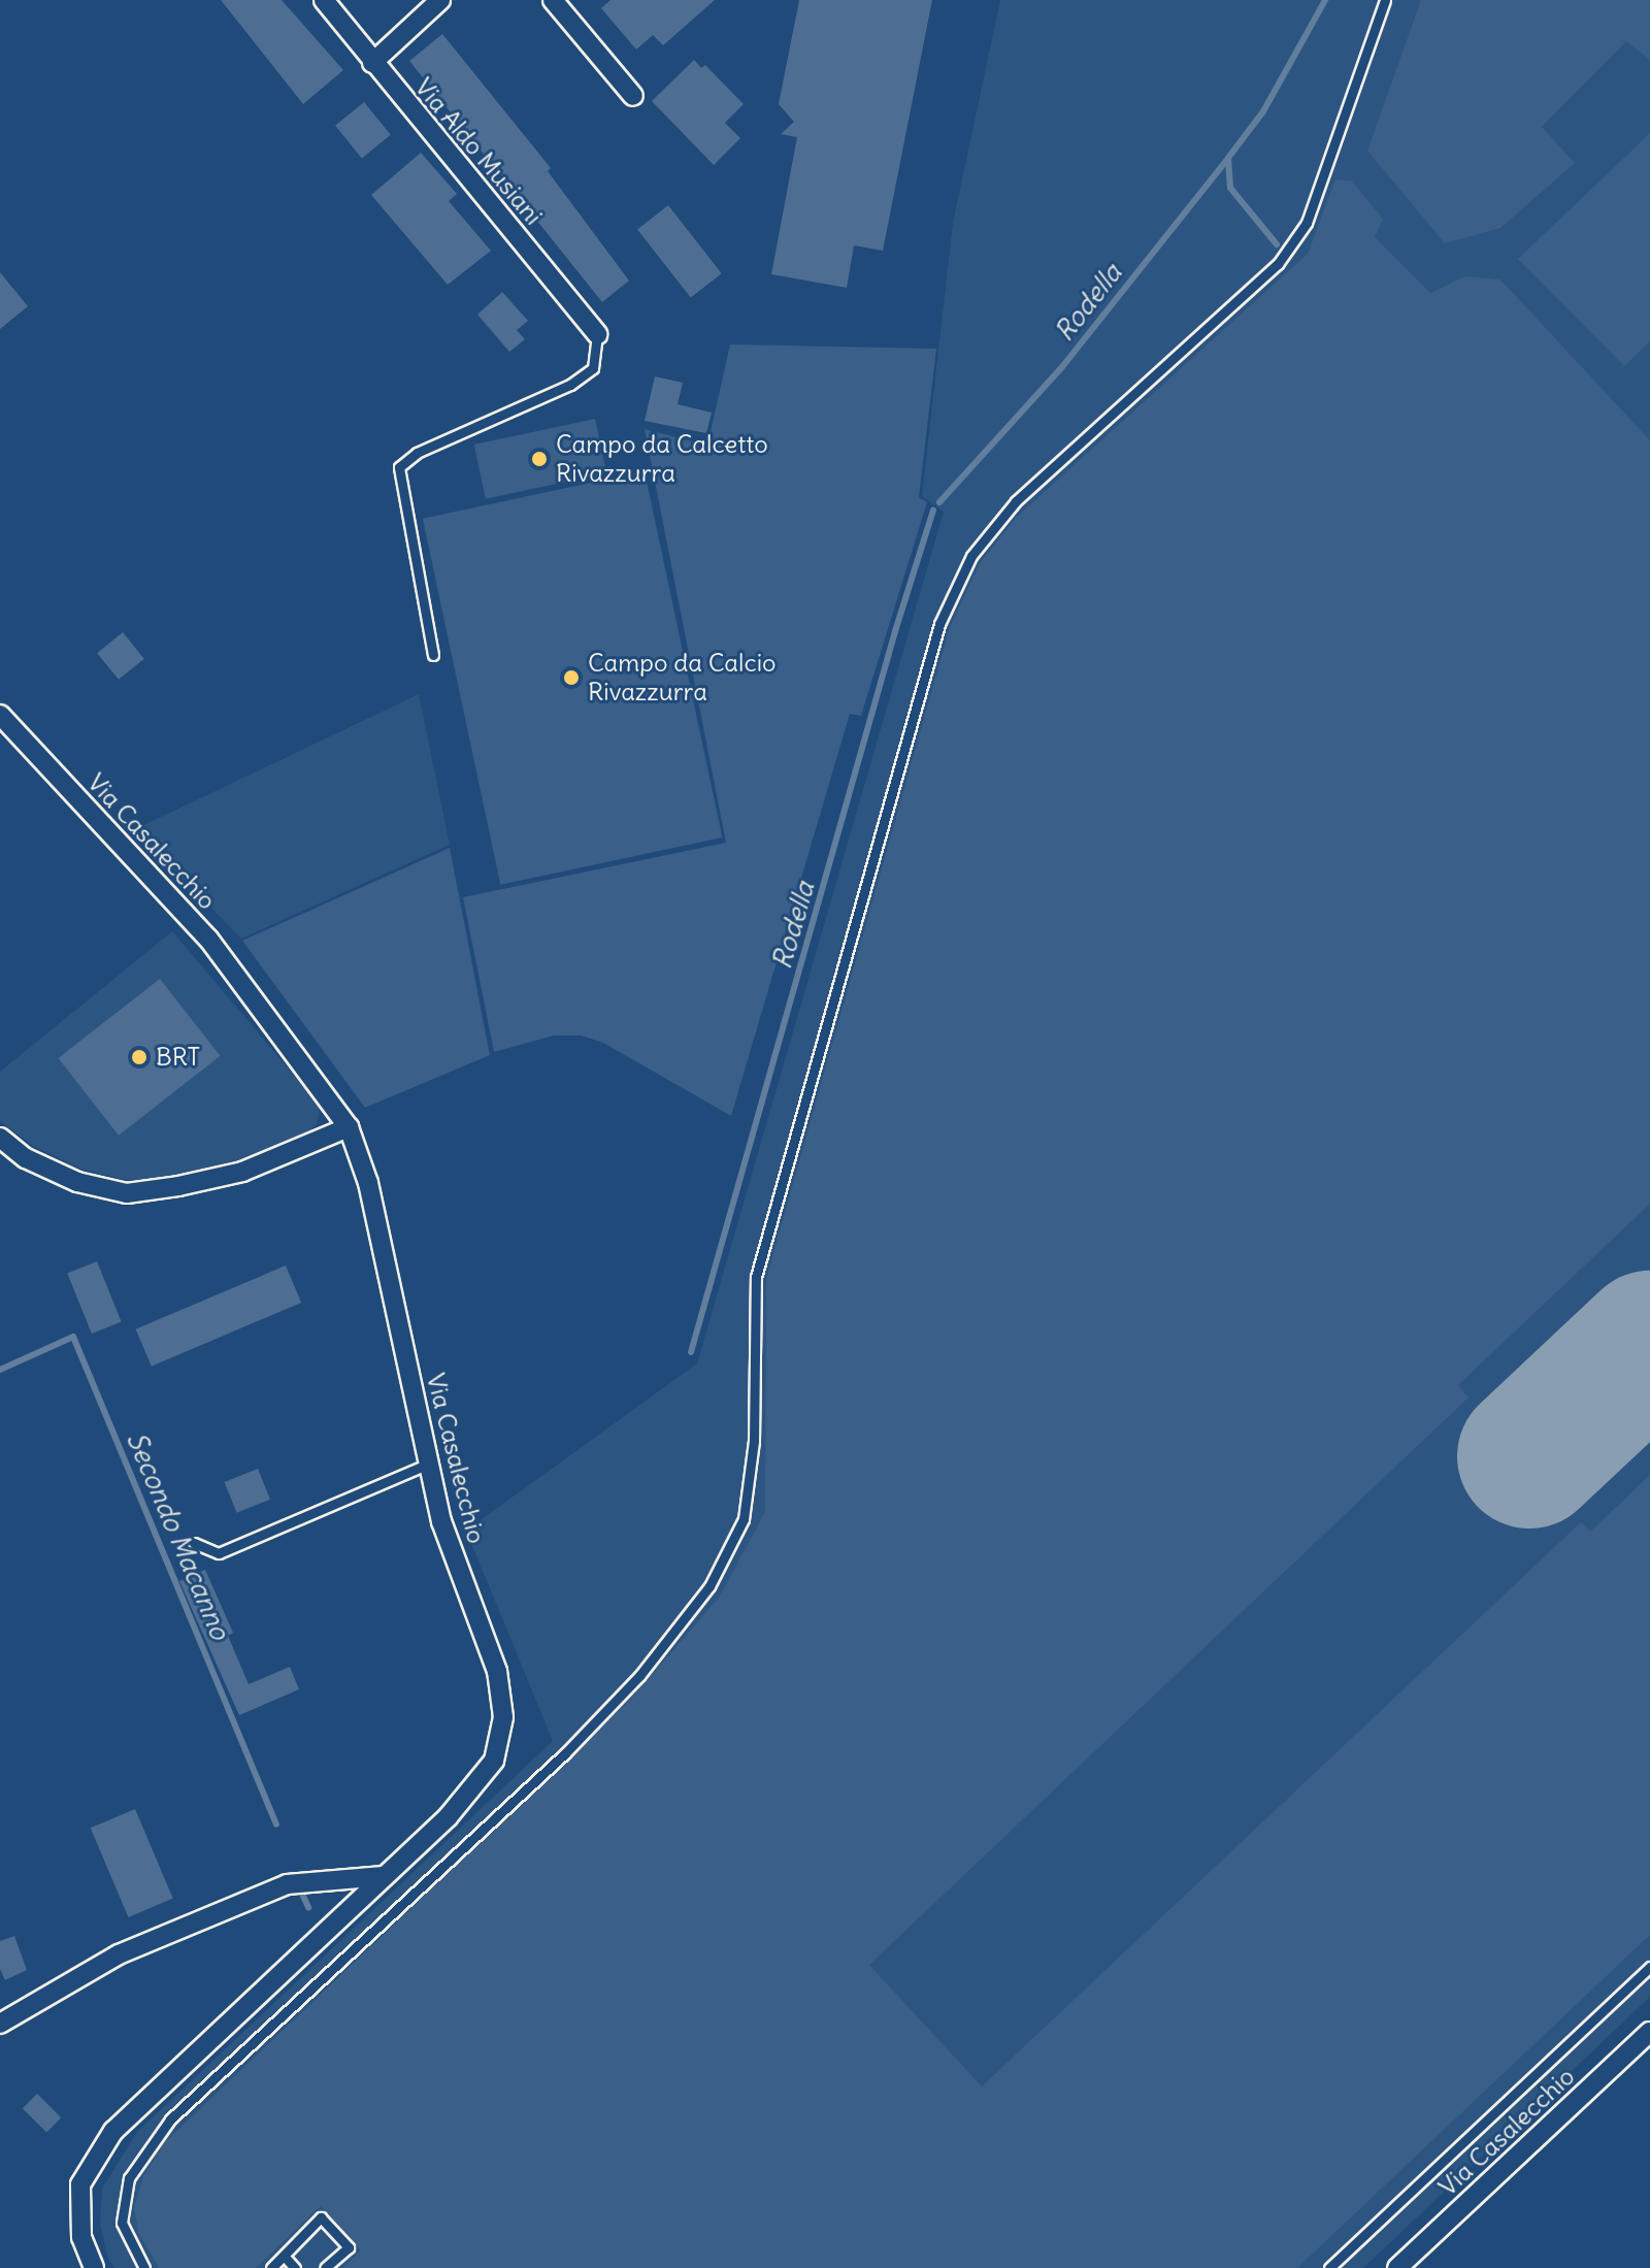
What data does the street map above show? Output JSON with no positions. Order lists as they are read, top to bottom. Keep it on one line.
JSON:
{"streets":{"street":["Via Aldo Musiani","Via Casalecchio"]},"water":["Rodella","Secondo Macanno"],"places":["Campo da Calcetto Rivazzurra","Campo da Calcio Rivazzurra","BRT"]}
